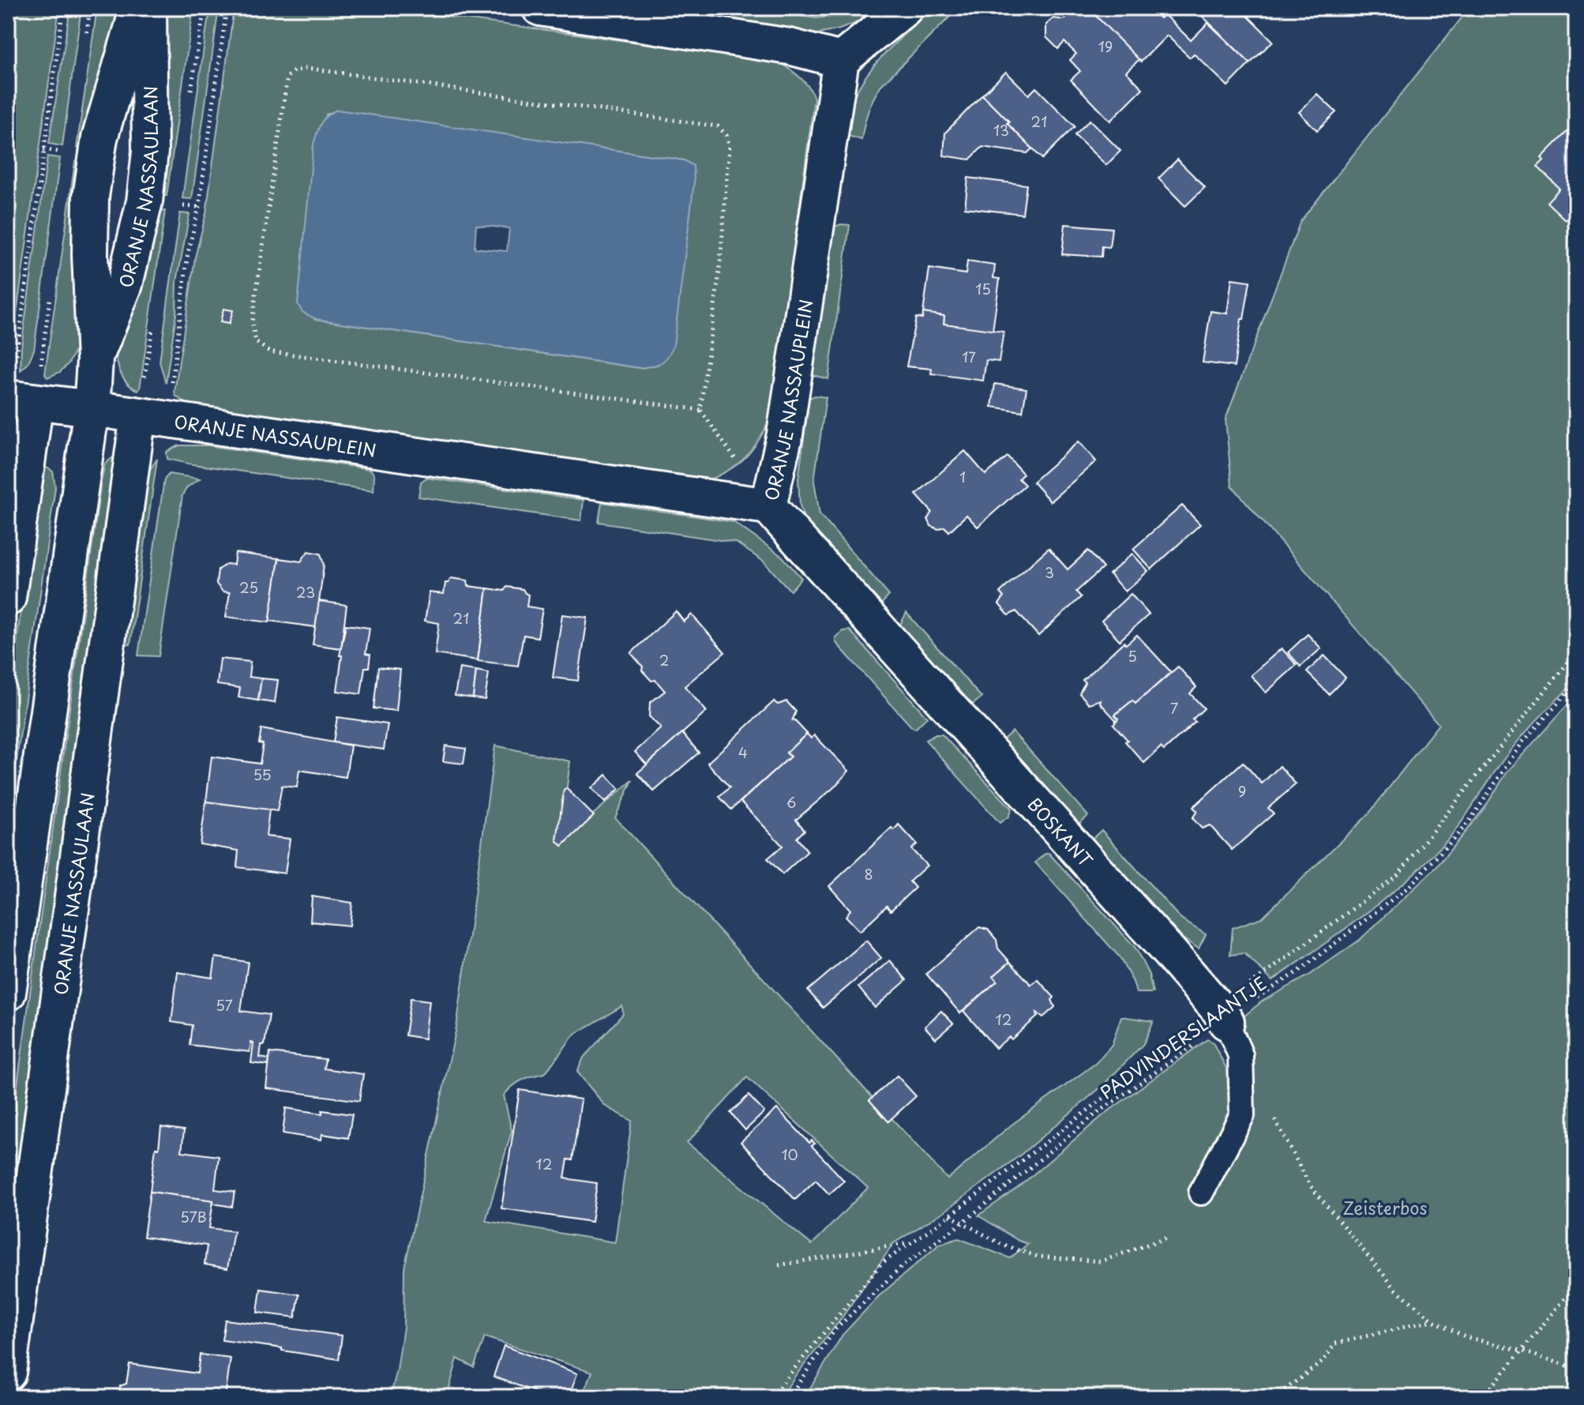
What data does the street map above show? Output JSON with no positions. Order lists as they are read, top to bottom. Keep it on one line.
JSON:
{"streets":{"street":["ORANJE NASSAULAAN","ORANJE NASSAUPLEIN","BOSKANT"],"path":["PADVINDERSLAANTJE"]},"crossings":[["ORANJE NASSAULAAN","ORANJE NASSAUPLEIN"],["ORANJE NASSAUPLEIN","BOSKANT"],["BOSKANT","PADVINDERSLAANTJE"]],"parks":["Zeisterbos"],"house_numbers":["19","21","13","15","17","1","3","25","23","21","5","2","7","4","55","9","6","8","57","12","10","12","57B"]}
